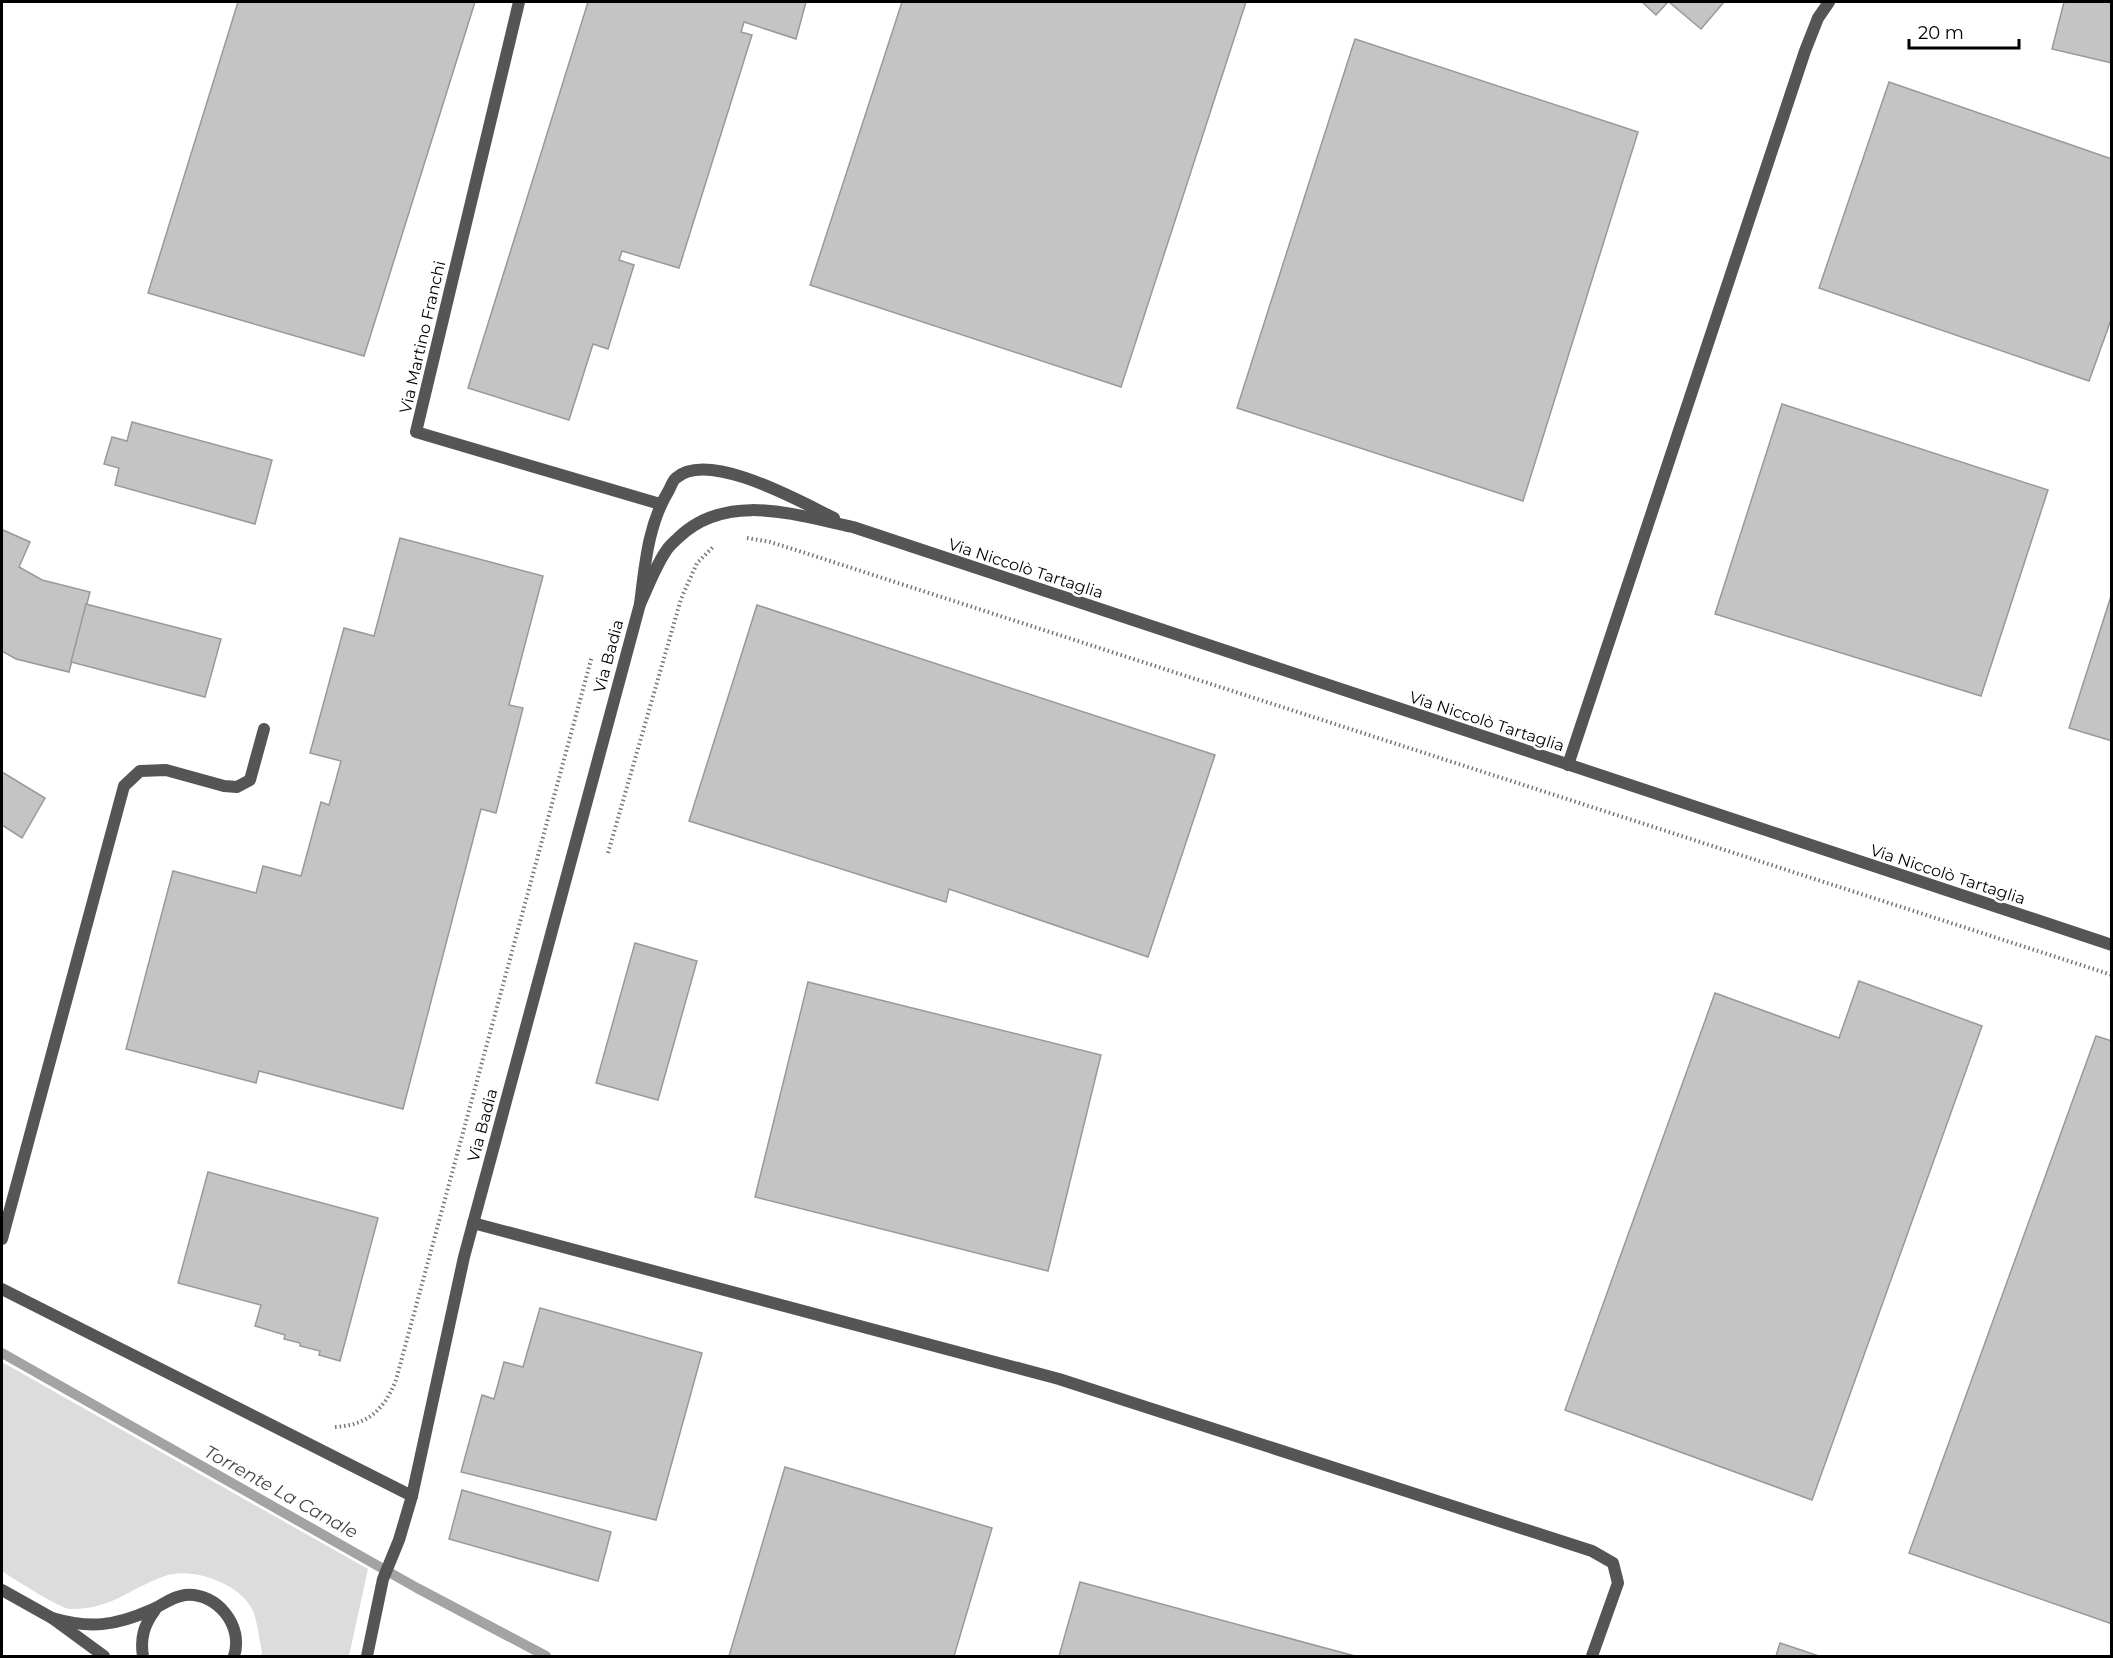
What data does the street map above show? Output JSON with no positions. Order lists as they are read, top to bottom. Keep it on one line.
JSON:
{"streets":{"street":["Via Martino Franchi","Via Niccolò Tartaglia","Via Badia"]},"crossings":[["Via Martino Franchi","Via Badia"],["Via Niccolò Tartaglia","Via Badia"]],"water":["Torrente La Canale"],"scale_bar":"20 m"}
